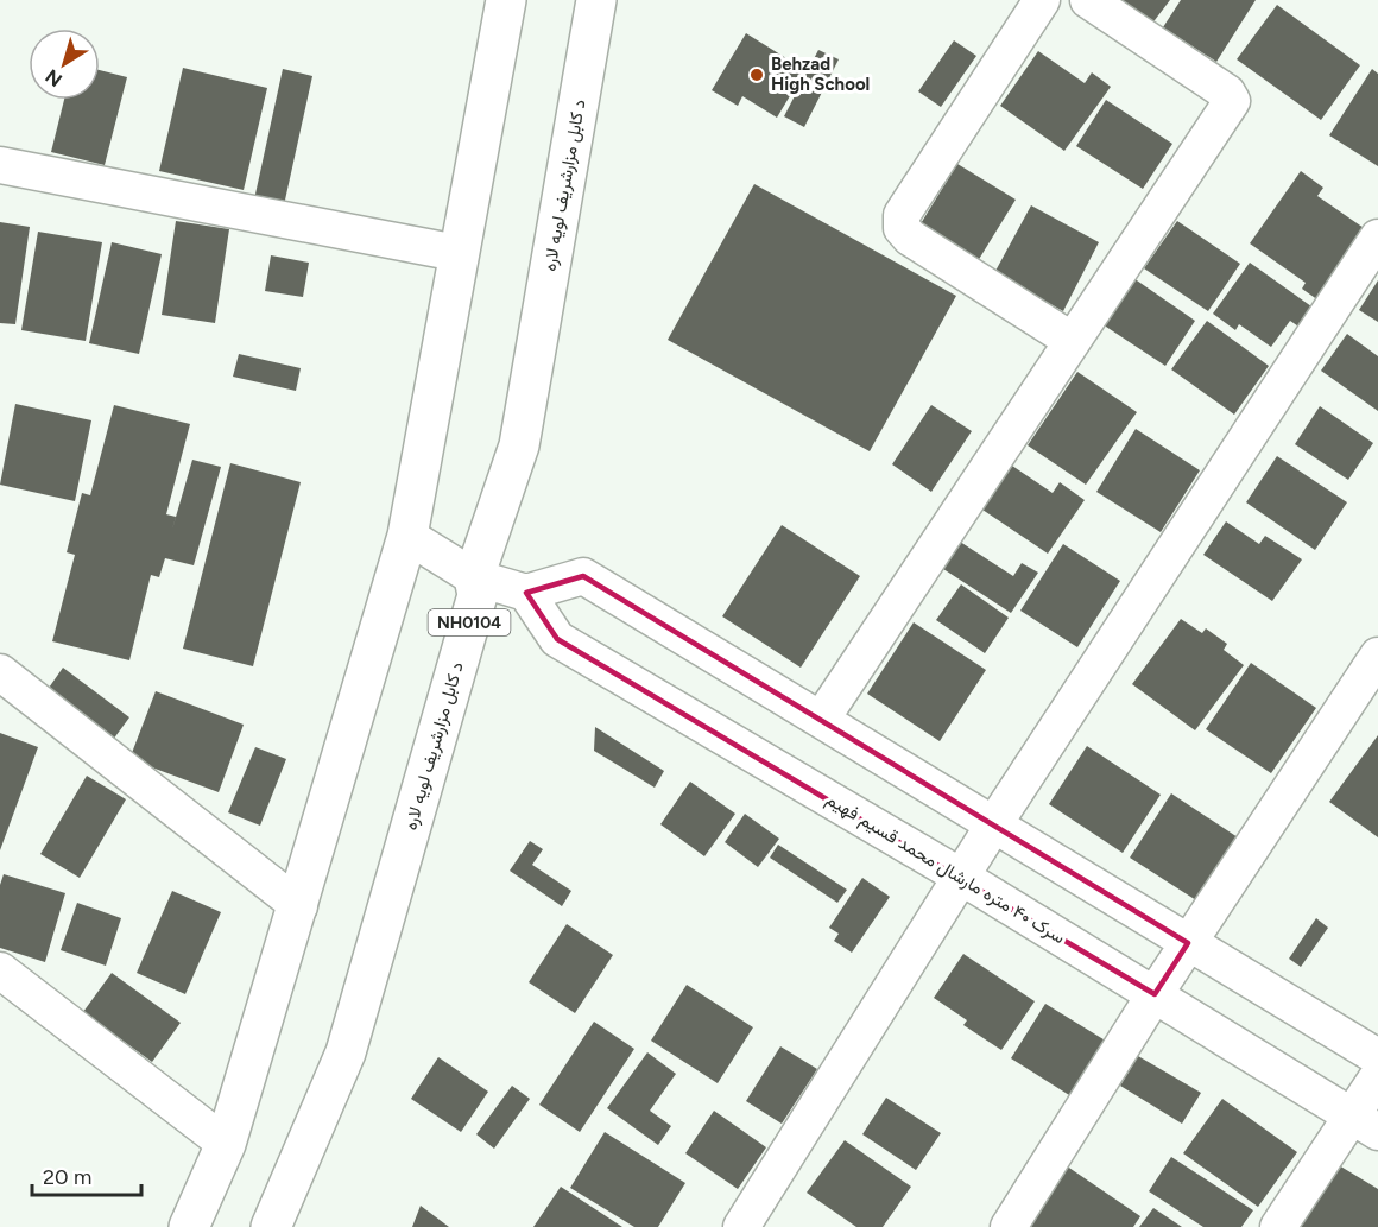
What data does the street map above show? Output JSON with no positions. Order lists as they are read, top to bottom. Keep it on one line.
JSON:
{"streets":{"highway":["د کابل مزارشریف لویه لاره","NH0104"],"street":["سرک ۴۰ متره مارشال محمد قسیم فهیم"]},"places":["Behzad High School"],"scale_bar":"20 m","north":"bottom left"}
